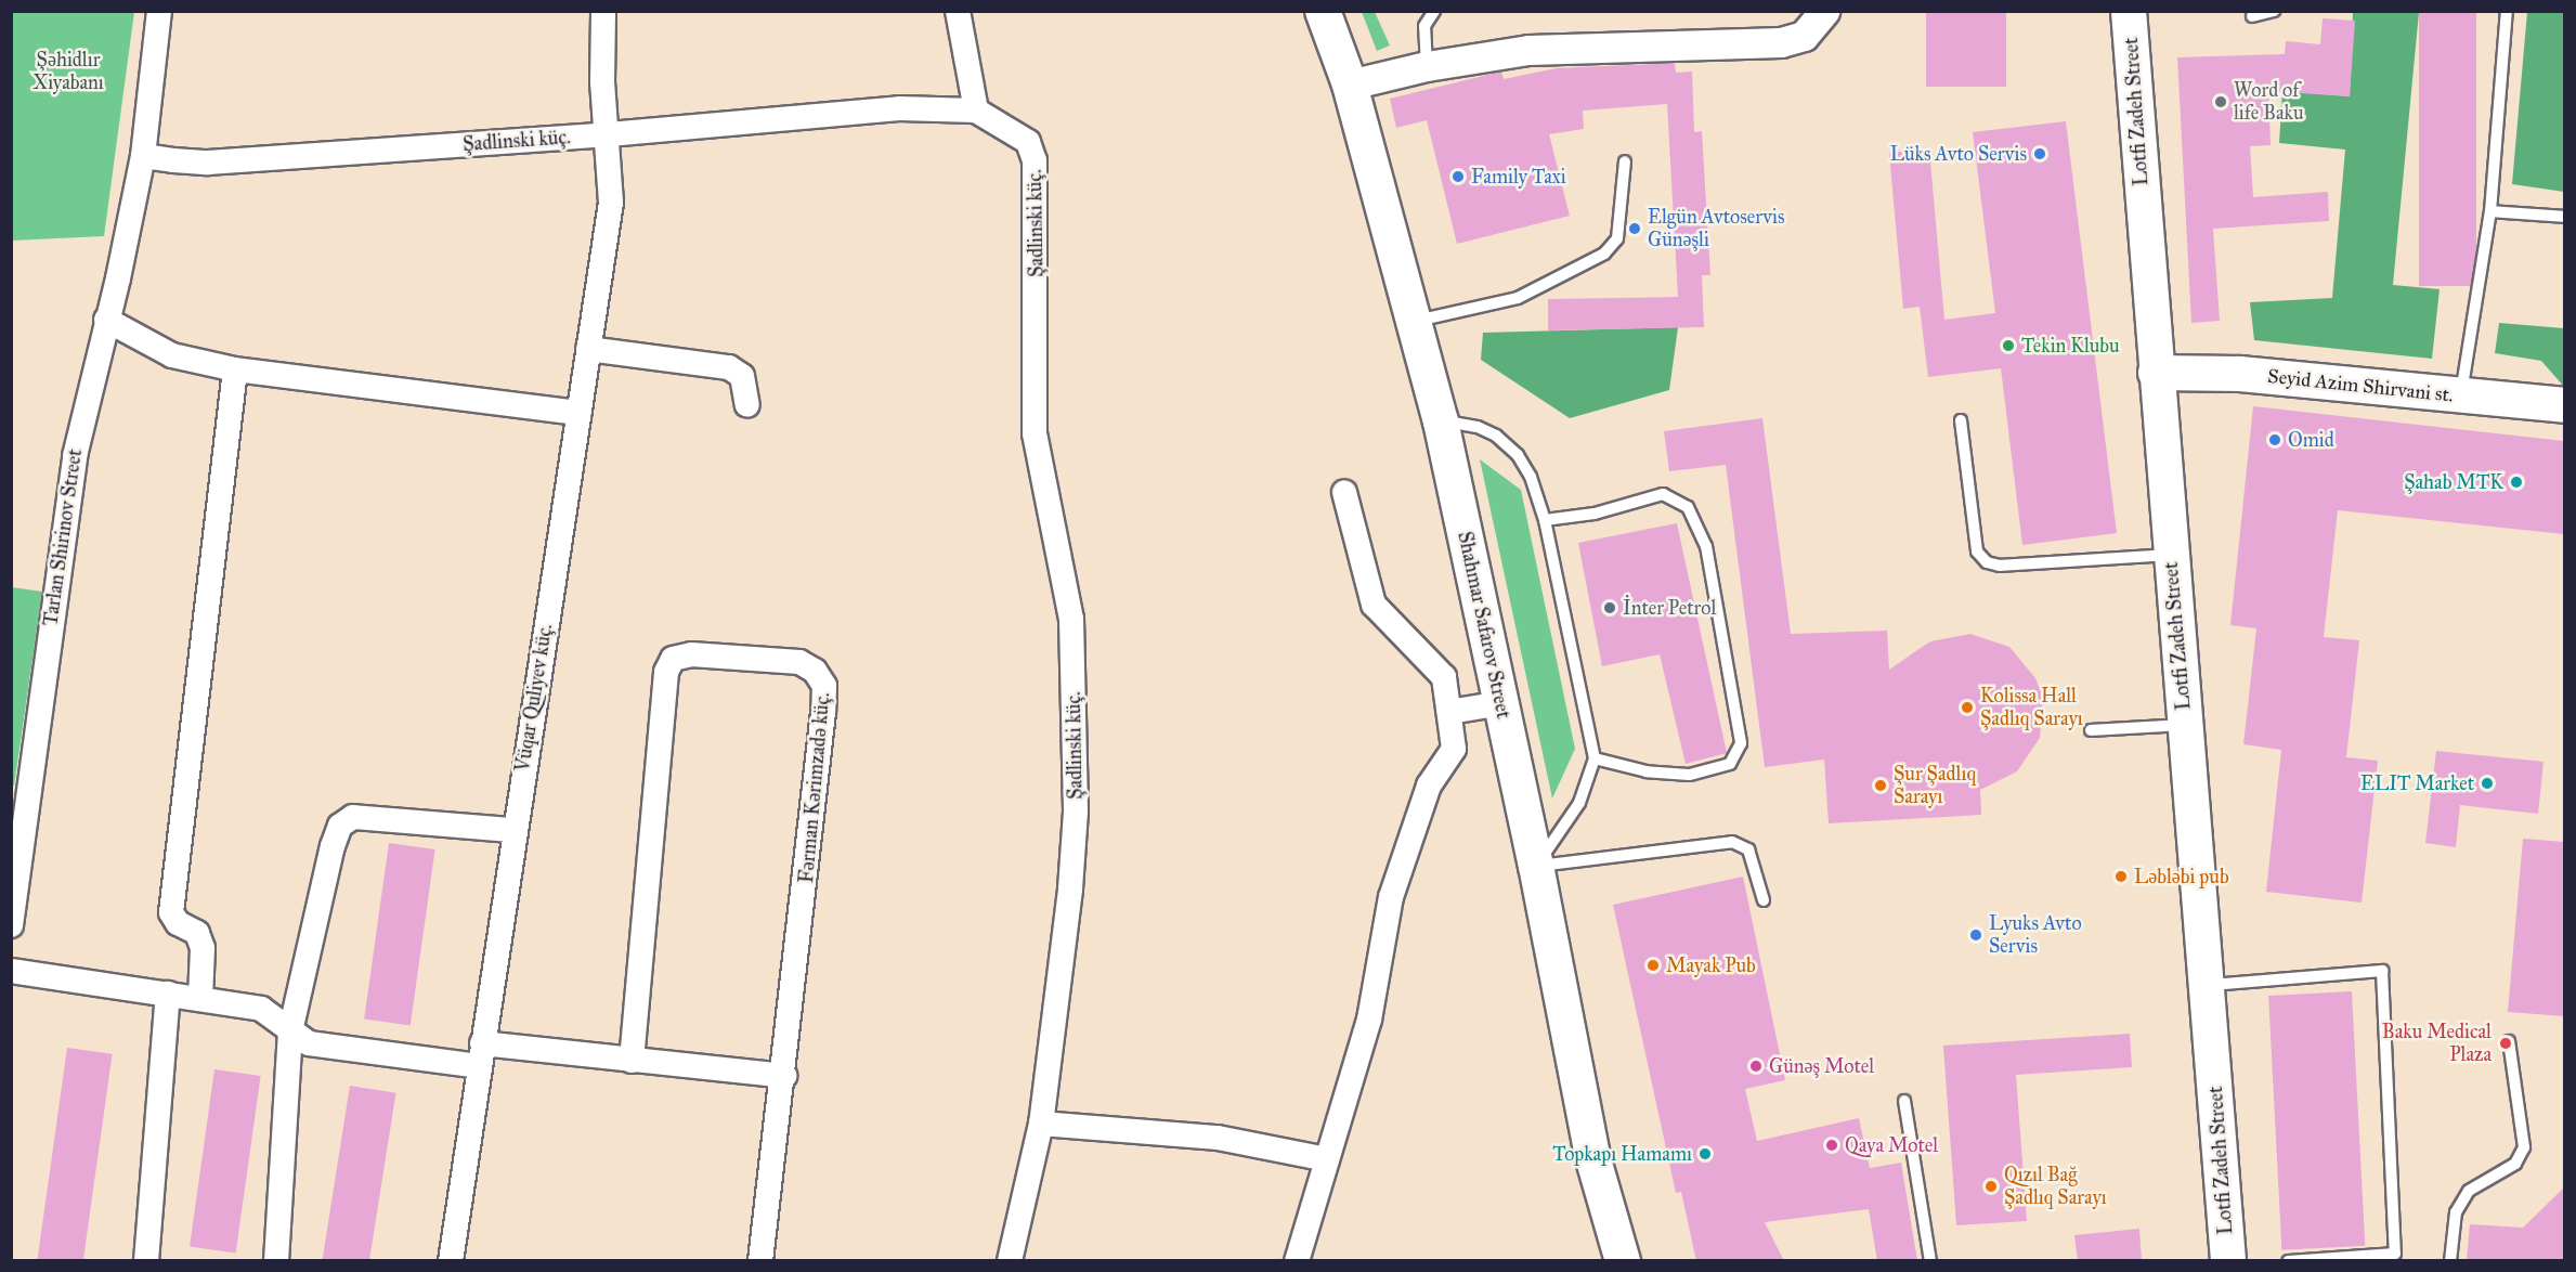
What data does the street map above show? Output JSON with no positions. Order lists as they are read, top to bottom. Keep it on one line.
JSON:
{"streets":{"main road":["Lotfi Zadeh Street","Seyid Azim Shirvani st.","Shahmar Safarov Street"],"street":["Şadlinski küç.","Tarlan Shirinov Street","Vüqar Quliyev küç.","Fərman Kərimzadə küç."]},"crossings":[["Lotfi Zadeh Street","Seyid Azim Shirvani st."],["Şadlinski küç.","Tarlan Shirinov Street"],["Şadlinski küç.","Vüqar Quliyev küç."]],"parks":["Şəhidlır Xiyabanı"],"places":["Word of life Baku","Lüks Avto Servis","Family Taxi","Elgün Avtoservis Günəşli","Tekin Klubu","Omid","Şahab MTK","İnter Petrol","Kolissa Hall Şadlıq Sarayı","ELIT Market","Şur Şadlıq Sarayı","Ləbləbi pub","Lyuks Avto Servis","Mayak Pub","Baku Medical Plaza","Günəş Motel","Qaya Motel","Topkapı Hamamı","Qızıl Bağ Şadlıq Sarayı"]}
